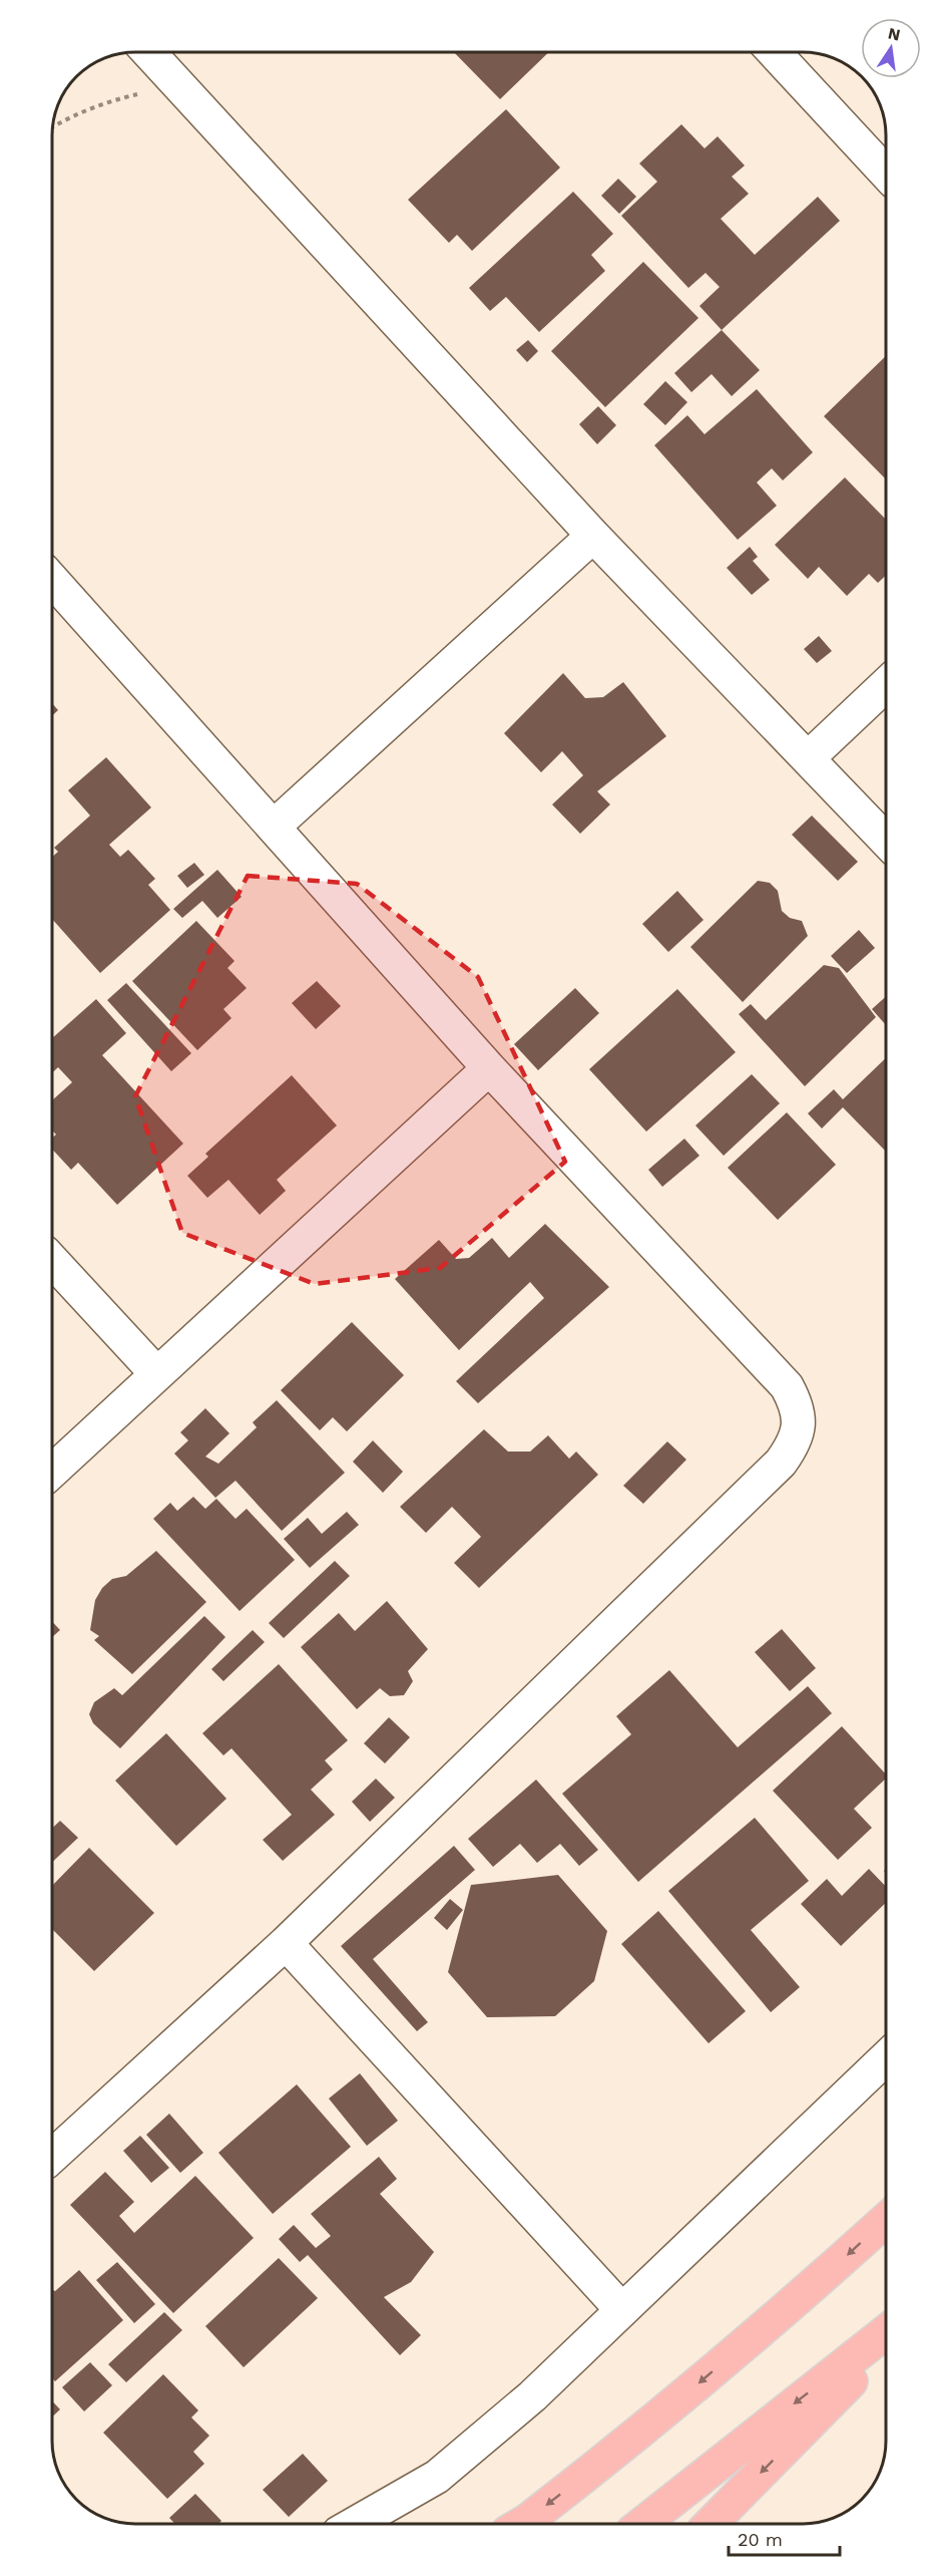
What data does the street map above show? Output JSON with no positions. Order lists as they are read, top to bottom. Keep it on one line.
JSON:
{"scale_bar":"20 m","north":"top"}
